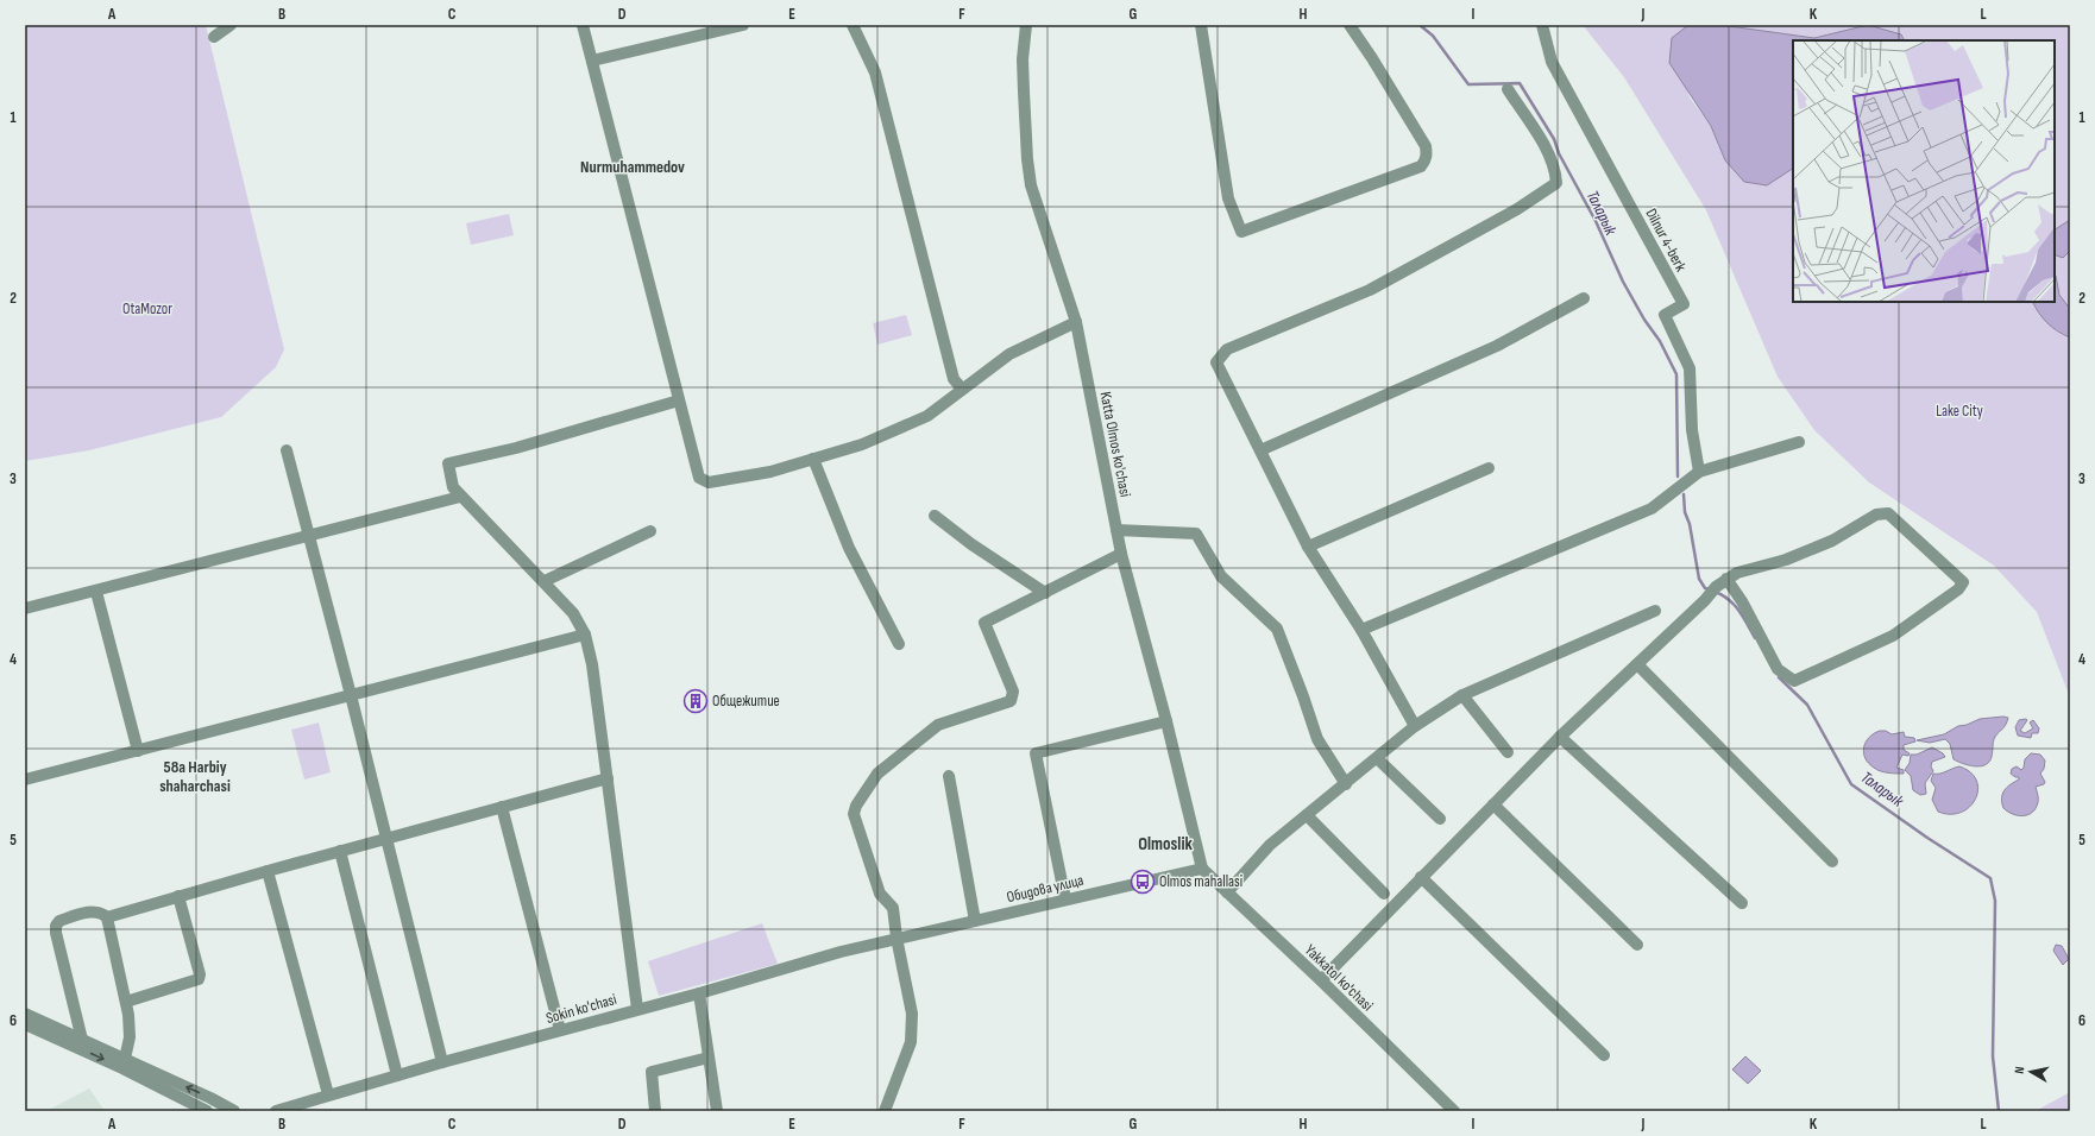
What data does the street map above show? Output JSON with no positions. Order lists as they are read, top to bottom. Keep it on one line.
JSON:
{"streets":{"street":["Dilnur 4-berk","Katta Olmos ko'chasi","Обидова улица","Yakkatol ko'chasi","Sokin ko'chasi"]},"crossings":[["Katta Olmos ko'chasi","Обидова улица"],["Katta Olmos ko'chasi","Yakkatol ko'chasi"],["Обидова улица","Yakkatol ko'chasi"],["Обидова улица","Sokin ko'chasi"]],"districts":["Nurmuhammedov","58a Harbiy shaharchasi","Olmoslik"],"water":["Таларык"],"parks":["OtaMozor","Lake City"],"places":{"building":["Общежитие"],"bus stop":["Olmos mahallasi"]},"north":"left","grid":{"columns":["A","B","C","D","E","F","G","H","I","J","K","L"],"rows":["1","2","3","4","5","6"]}}
